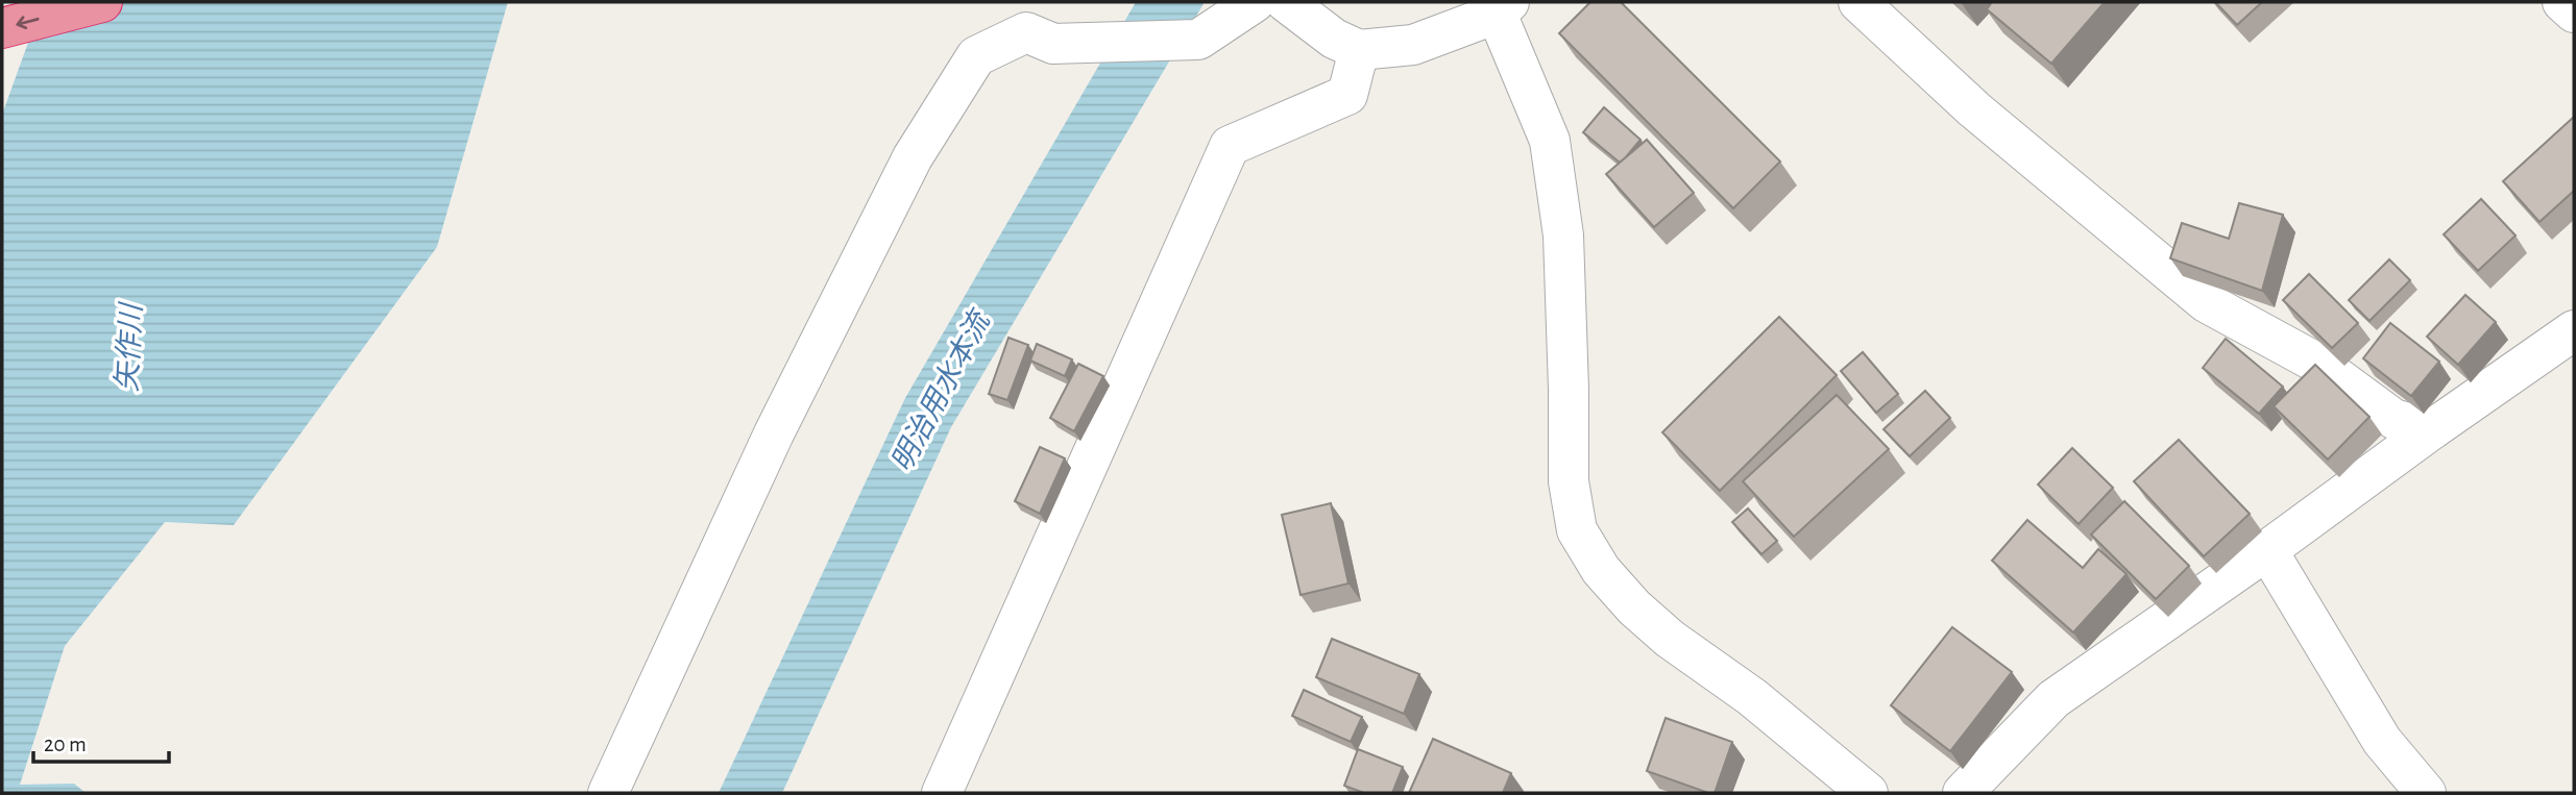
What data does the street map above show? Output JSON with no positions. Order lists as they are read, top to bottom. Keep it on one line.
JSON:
{"water":["矢作川","明治用水本流"],"scale_bar":"20 m"}
